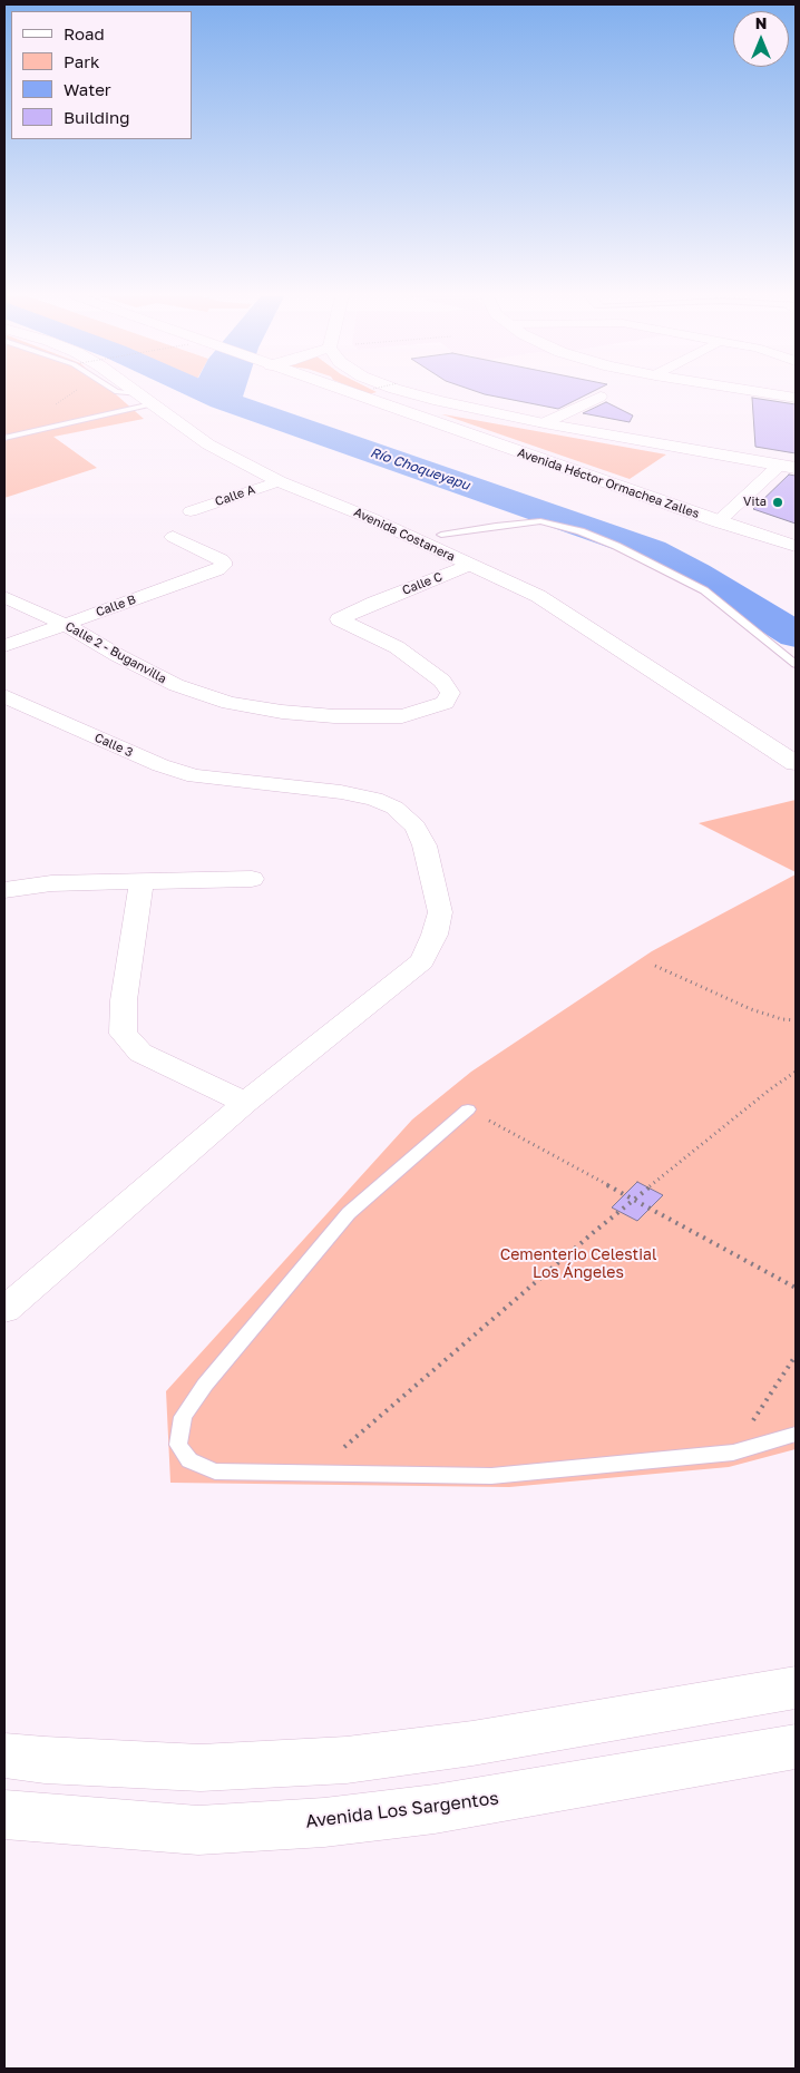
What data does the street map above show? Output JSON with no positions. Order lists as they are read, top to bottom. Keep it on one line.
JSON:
{"streets":{"main road":["Avenida Héctor Ormachea Zalles","Avenida Costanera","Avenida Los Sargentos"],"street":["Calle A","Calle C","Calle B","Calle 2 - Buganvilla","Calle 3"]},"crossings":[["Calle A","Avenida Costanera"],["Avenida Costanera","Calle C"],["Calle C","Calle 2 - Buganvilla"],["Calle B","Calle 2 - Buganvilla"]],"water":["Río Choqueyapu"],"parks":["Cementerio Celestial Los Ángeles"],"places":["Vita"],"legend":["Road","Park","Water","Building"],"north":"top"}
